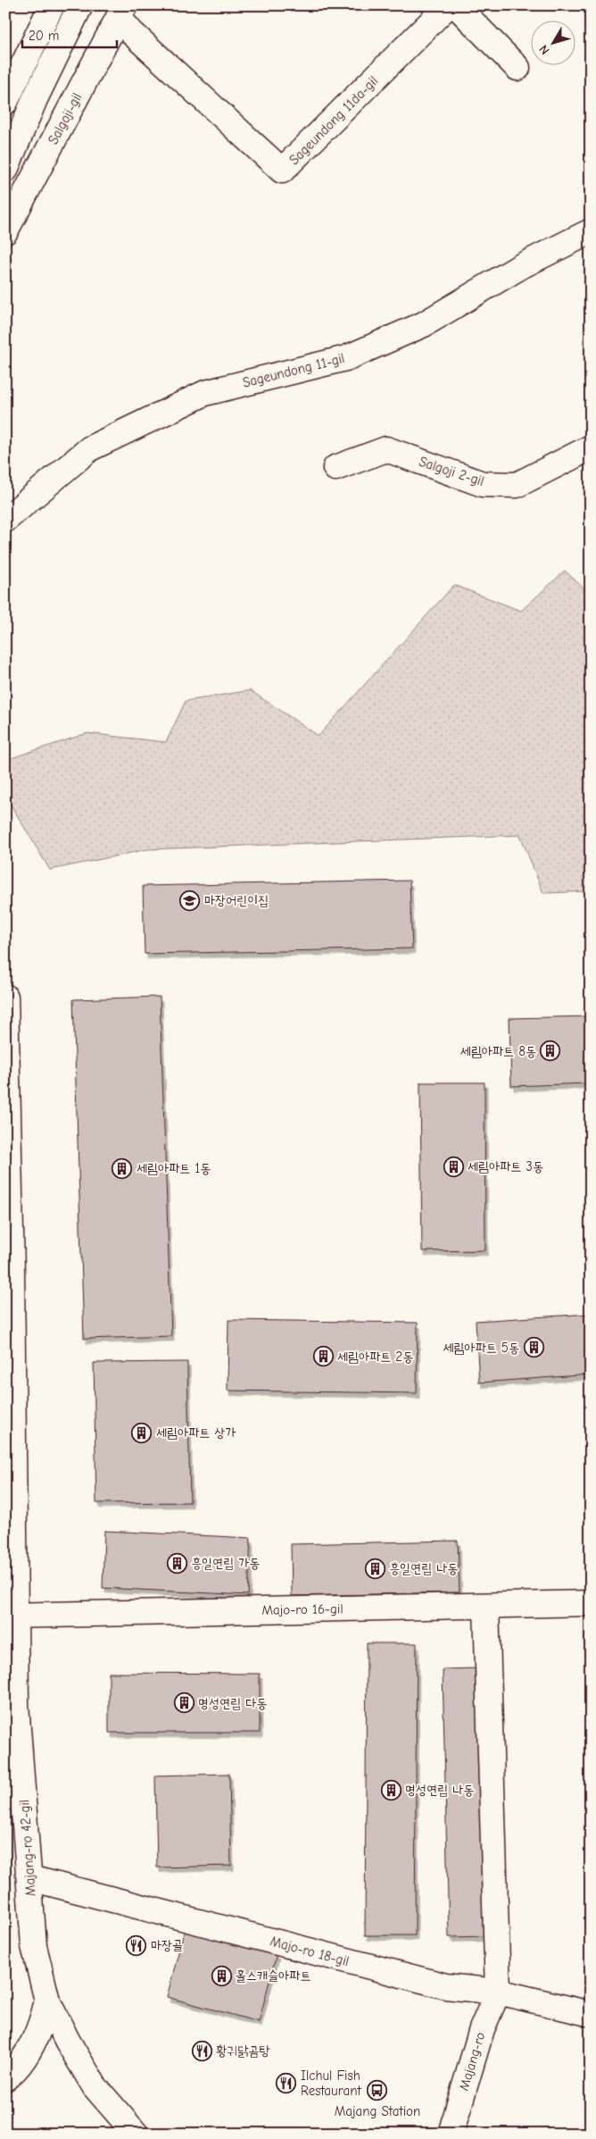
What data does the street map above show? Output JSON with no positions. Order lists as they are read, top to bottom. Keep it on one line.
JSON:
{"streets":{"main road":["Salgoji-gil","Sageundong 11da-gil","Sageundong 11-gil","Salgoji 2-gil","Majo-ro 16-gil","Majang-ro 42-gil","Majo-ro 18-gil","Majang-ro"]},"crossings":[["Salgoji-gil","Sageundong 11da-gil"],["Majo-ro 16-gil","Majang-ro 42-gil"],["Majang-ro 42-gil","Majo-ro 18-gil"],["Majo-ro 18-gil","Majang-ro"]],"places":{"school or university":["마장어린이집"],"building":["세림아파트 8동","세림아파트 3동","세림아파트 1동","세림아파트 5동","세림아파트 2동","세림아파트 상가","흥일연립 가동","흥일연립 나동","명성연립 다동","명성연립 나동","홀스캐슬아파트"],"restaurant":["마장골","황귀닭곰탕","Ilchul Fish Restaurant"],"bus stop":["Majang Station"]},"scale_bar":"20 m","north":"bottom left"}
